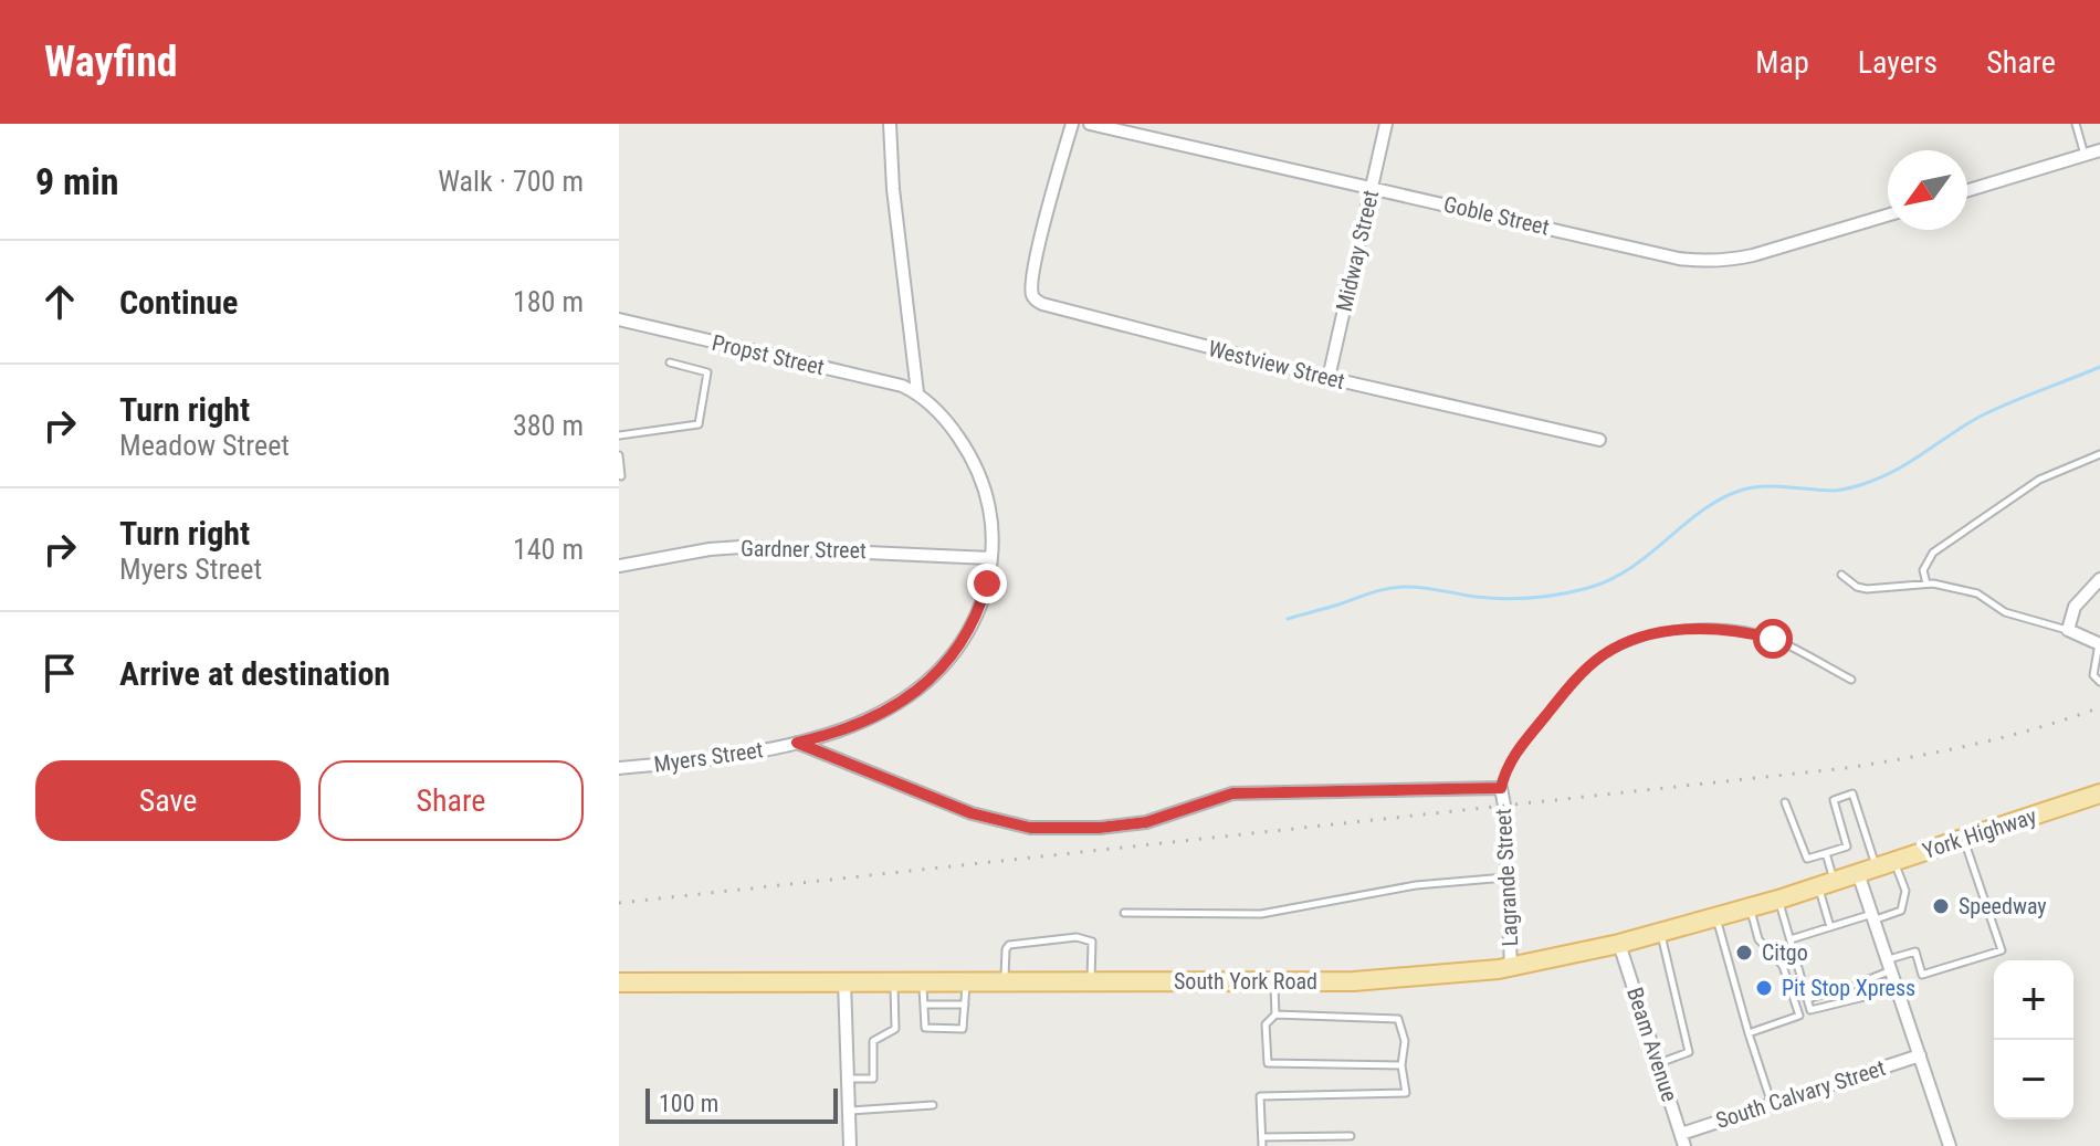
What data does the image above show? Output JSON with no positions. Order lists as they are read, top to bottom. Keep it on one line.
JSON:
{"streets":{"main road":["York Highway","South York Road"],"street":["Goble Street","Midway Street","Propst Street","Westview Street","Gardner Street","Myers Street","Lagrande Street","Beam Avenue","South Calvary Street"]},"crossings":[["Goble Street","Midway Street"],["Midway Street","Westview Street"],["Propst Street","Myers Street"],["Gardner Street","Myers Street"],["York Highway","South York Road"],["Lagrande Street","South York Road"],["South York Road","Beam Avenue"],["Beam Avenue","South Calvary Street"]],"places":["Speedway","Citgo","Pit Stop Xpress"],"scale_bar":"100 m","north":"bottom left","page":{"header":"Wayfind","nav":["Map","Layers","Share"],"heading":["9 min","Walk · 700 m"],"list":[["Continue","180 m"],["Turn right","Meadow Street","380 m"],["Turn right","Myers Street","140 m"],"Arrive at destination"],"buttons":["Save","Share"],"map_buttons":["+","−"],"scale":"100 m"}}
